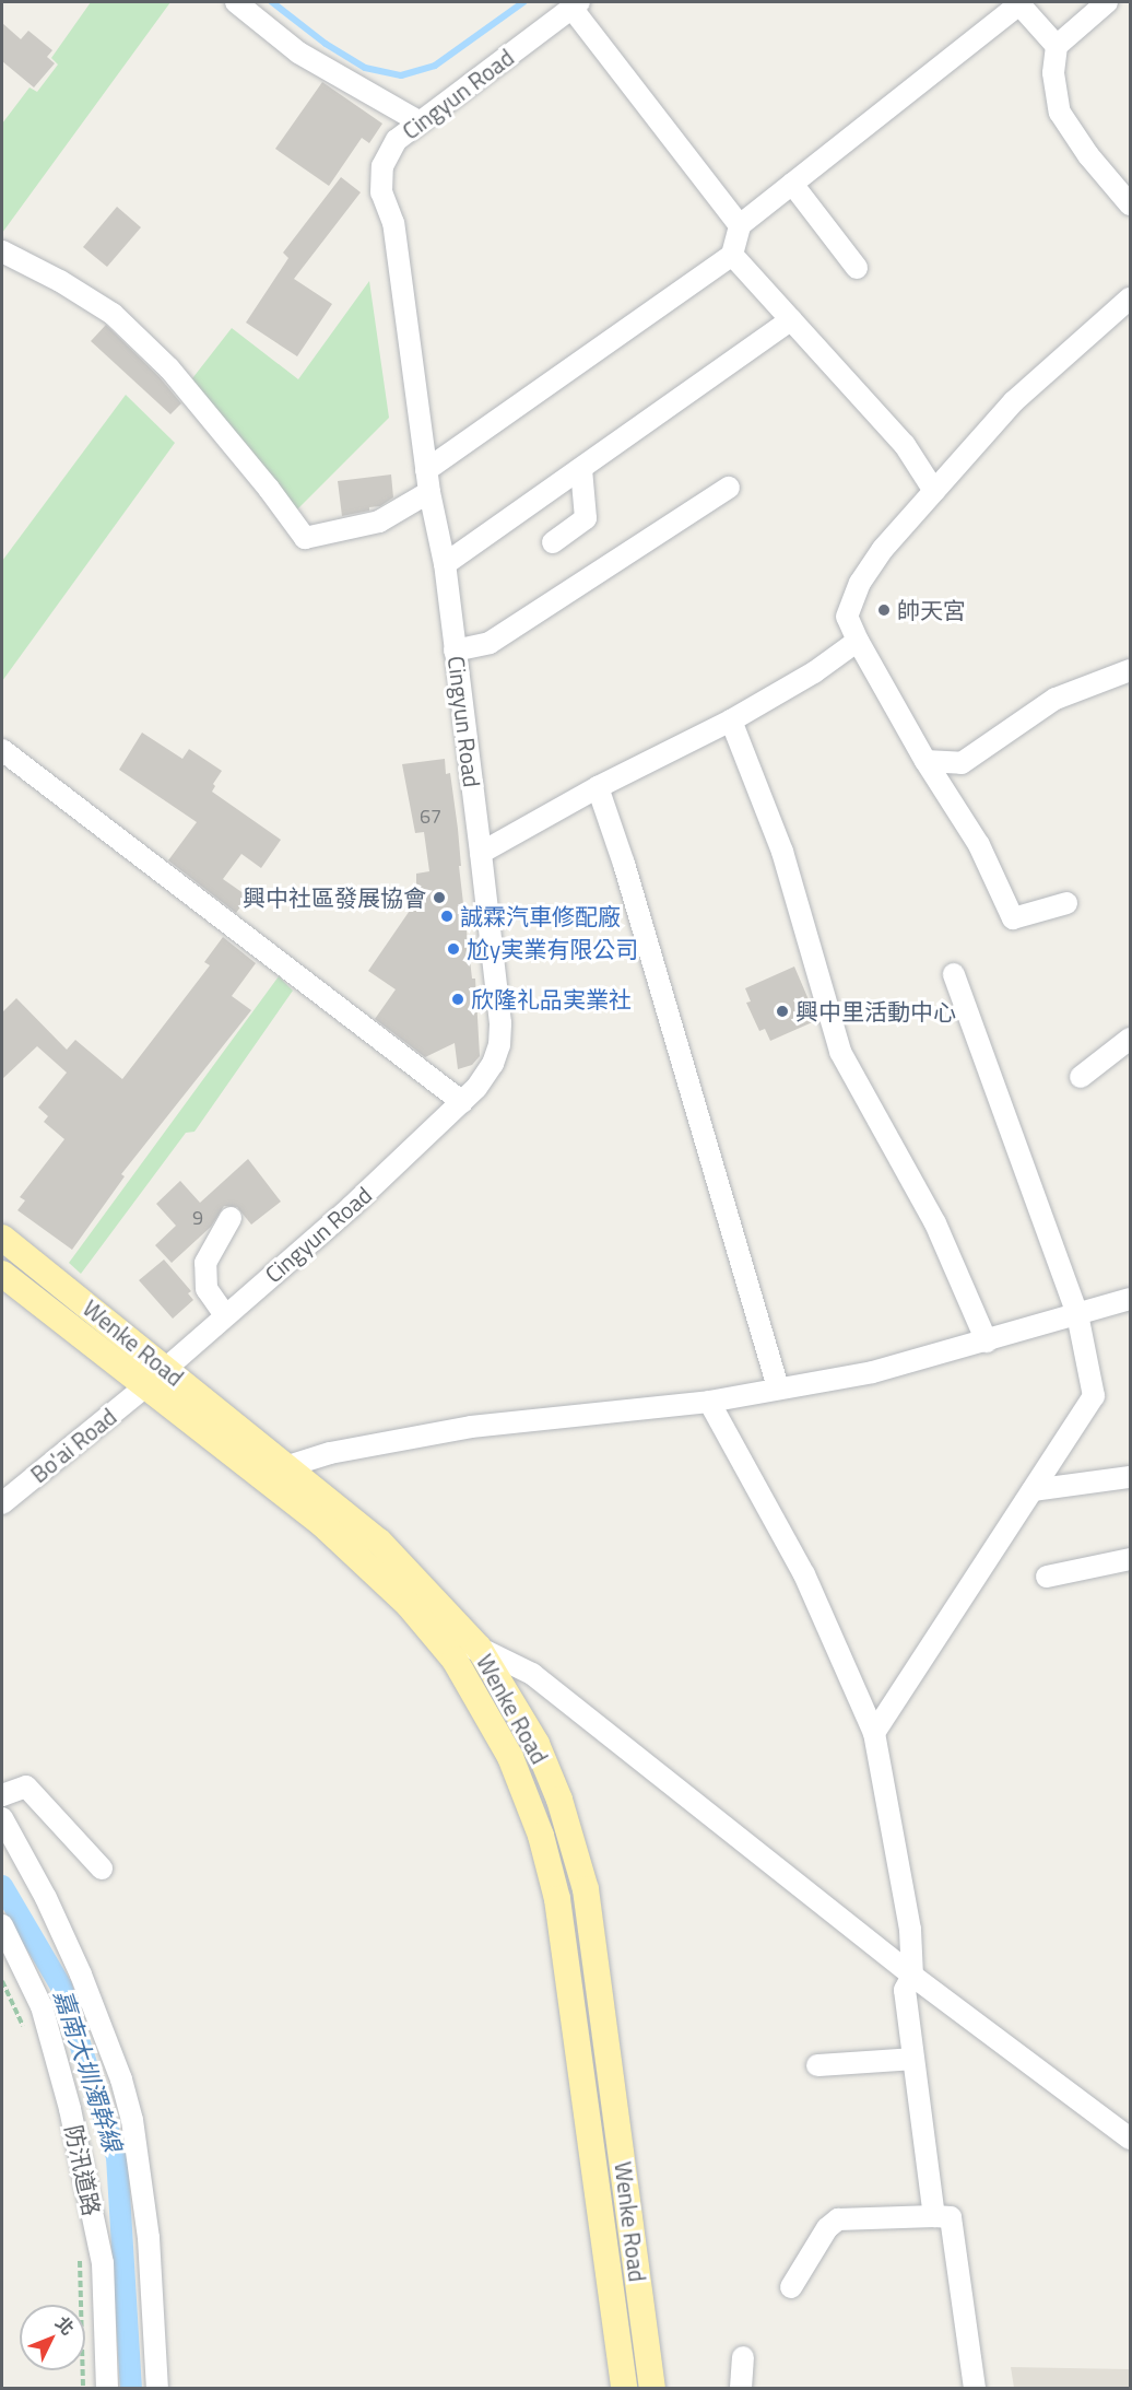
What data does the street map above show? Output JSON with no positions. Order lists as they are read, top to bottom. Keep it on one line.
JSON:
{"streets":{"main road":["Wenke Road"],"street":["Cingyun Road","Bo'ai Road","防汛道路"]},"crossings":[["Cingyun Road","Wenke Road"],["Cingyun Road","Bo'ai Road"],["Wenke Road","Bo'ai Road"]],"water":["嘉南大圳濁幹線"],"places":["帥天宮","興中社區發展協會","誠霖汽車修配廠","尬y実業有限公司","欣隆礼品実業社","興中里活動中心"],"house_numbers":["67","9"],"north":"top right"}
